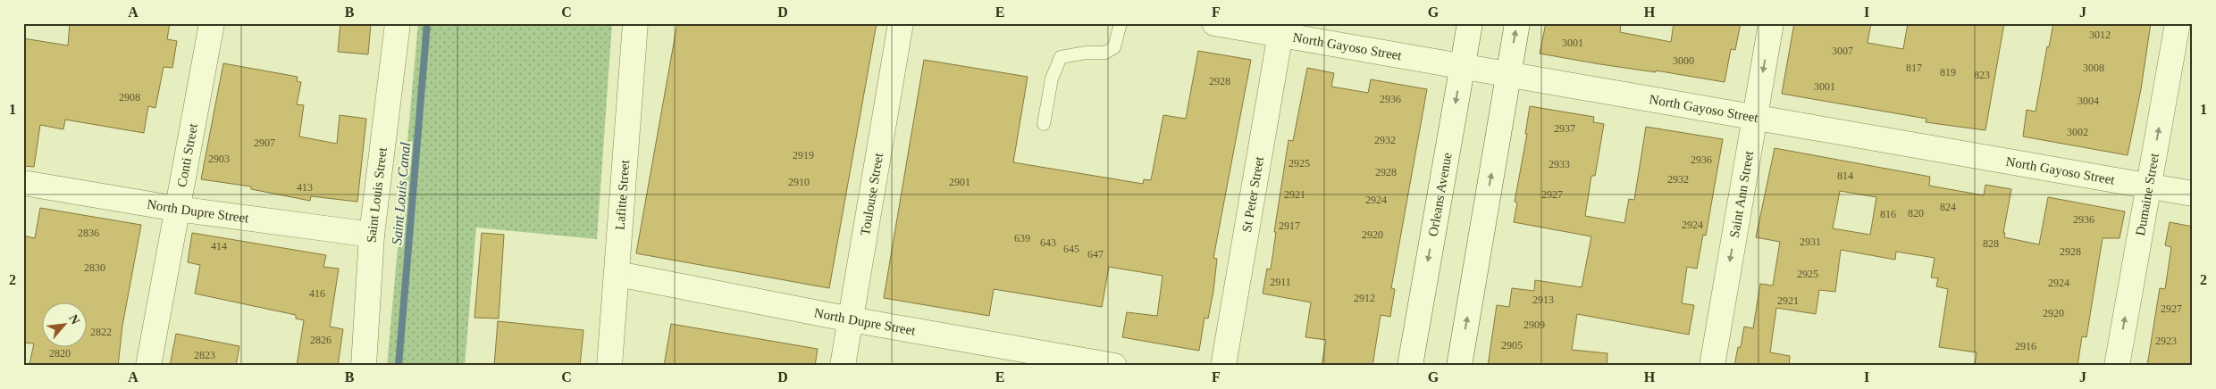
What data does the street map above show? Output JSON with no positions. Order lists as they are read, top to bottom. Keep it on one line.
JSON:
{"streets":{"street":["North Gayoso Street","Conti Street","Saint Louis Street","Lafitte Street","Toulouse Street","St Peter Street","Orleans Avenue","Saint Ann Street","Dumaine Street","North Dupre Street"]},"crossings":[["North Gayoso Street","St Peter Street"],["North Gayoso Street","Orleans Avenue"],["North Gayoso Street","Saint Ann Street"],["North Gayoso Street","Dumaine Street"],["Conti Street","North Dupre Street"],["Saint Louis Street","North Dupre Street"],["Lafitte Street","North Dupre Street"],["Toulouse Street","North Dupre Street"]],"one_way":["Saint Ann Street","Dumaine Street"],"water":["Saint Louis Canal"],"house_numbers":["3012","3001","3007","3000","817","3008","819","823","2928","3001","2908","2936","3004","2937","3002","2932","2907","2919","2903","2936","2925","2933","2928","814","2932","2910","2901","413","2921","2927","2924","824","820","816","2936","2924","2917","2836","2920","639","2931","643","828","414","645","2928","647","2830","2925","2911","2924","416","2912","2913","2921","2927","2920","2909","2822","2826","2923","2905","2916","2820","2823"],"north":"top right","grid":{"columns":["A","B","C","D","E","F","G","H","I","J"],"rows":["1","2"]}}
